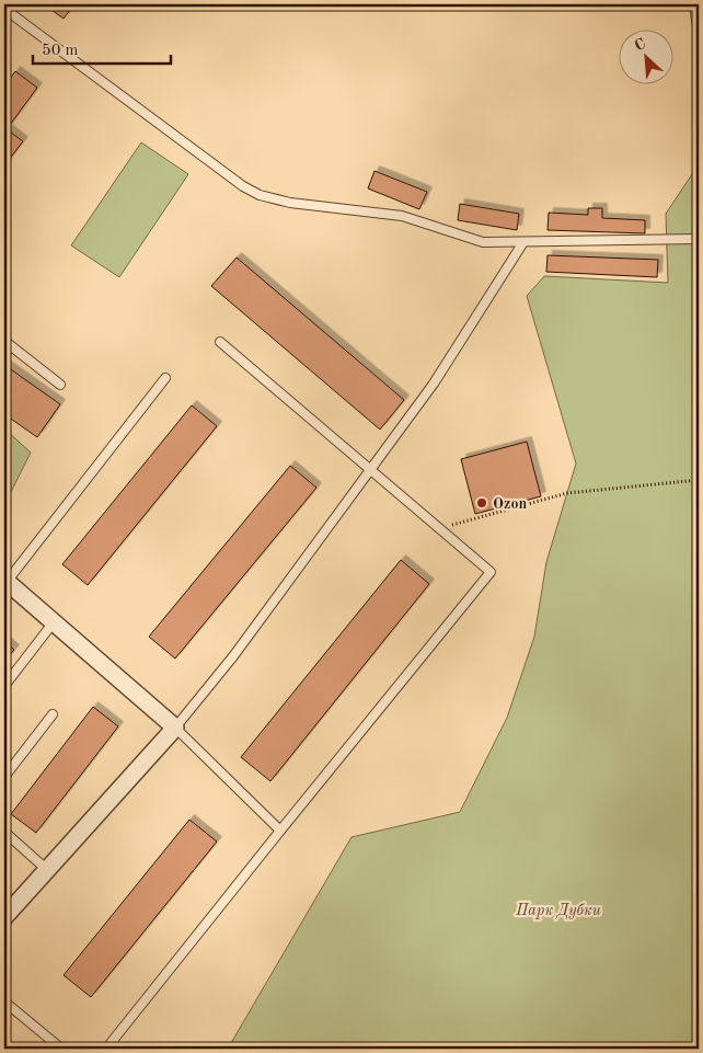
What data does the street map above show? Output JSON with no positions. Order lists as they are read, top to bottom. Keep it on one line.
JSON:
{"parks":["Парк Дубки"],"places":["Ozon"],"scale_bar":"50 m","north":"top left"}
